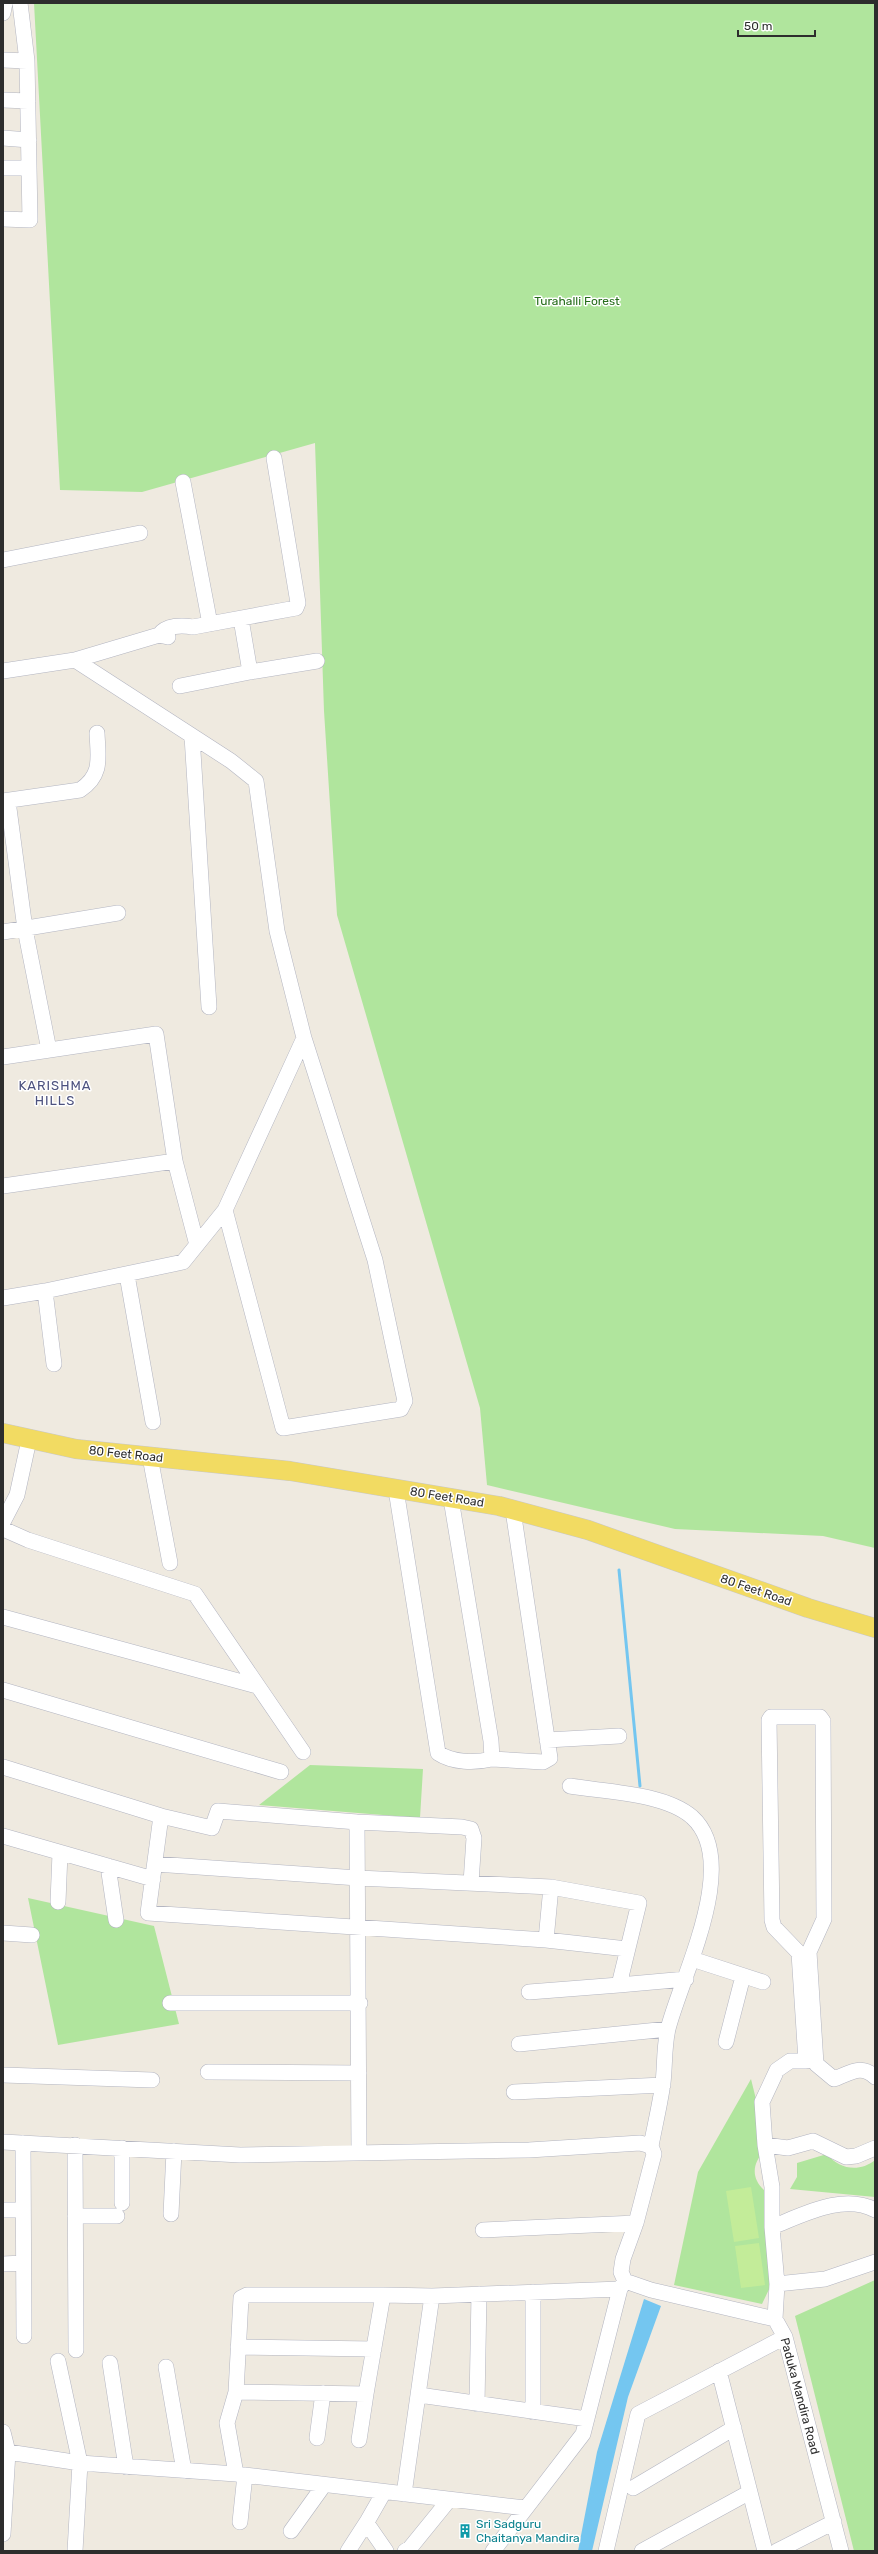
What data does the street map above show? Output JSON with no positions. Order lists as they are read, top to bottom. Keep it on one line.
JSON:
{"streets":{"main road":["80 Feet Road"],"street":["Paduka Mandira Road"]},"districts":["KARISHMA HILLS"],"parks":["Turahalli Forest"],"places":{"building":["Sri Sadguru Chaitanya Mandira"]},"scale_bar":"50 m"}
